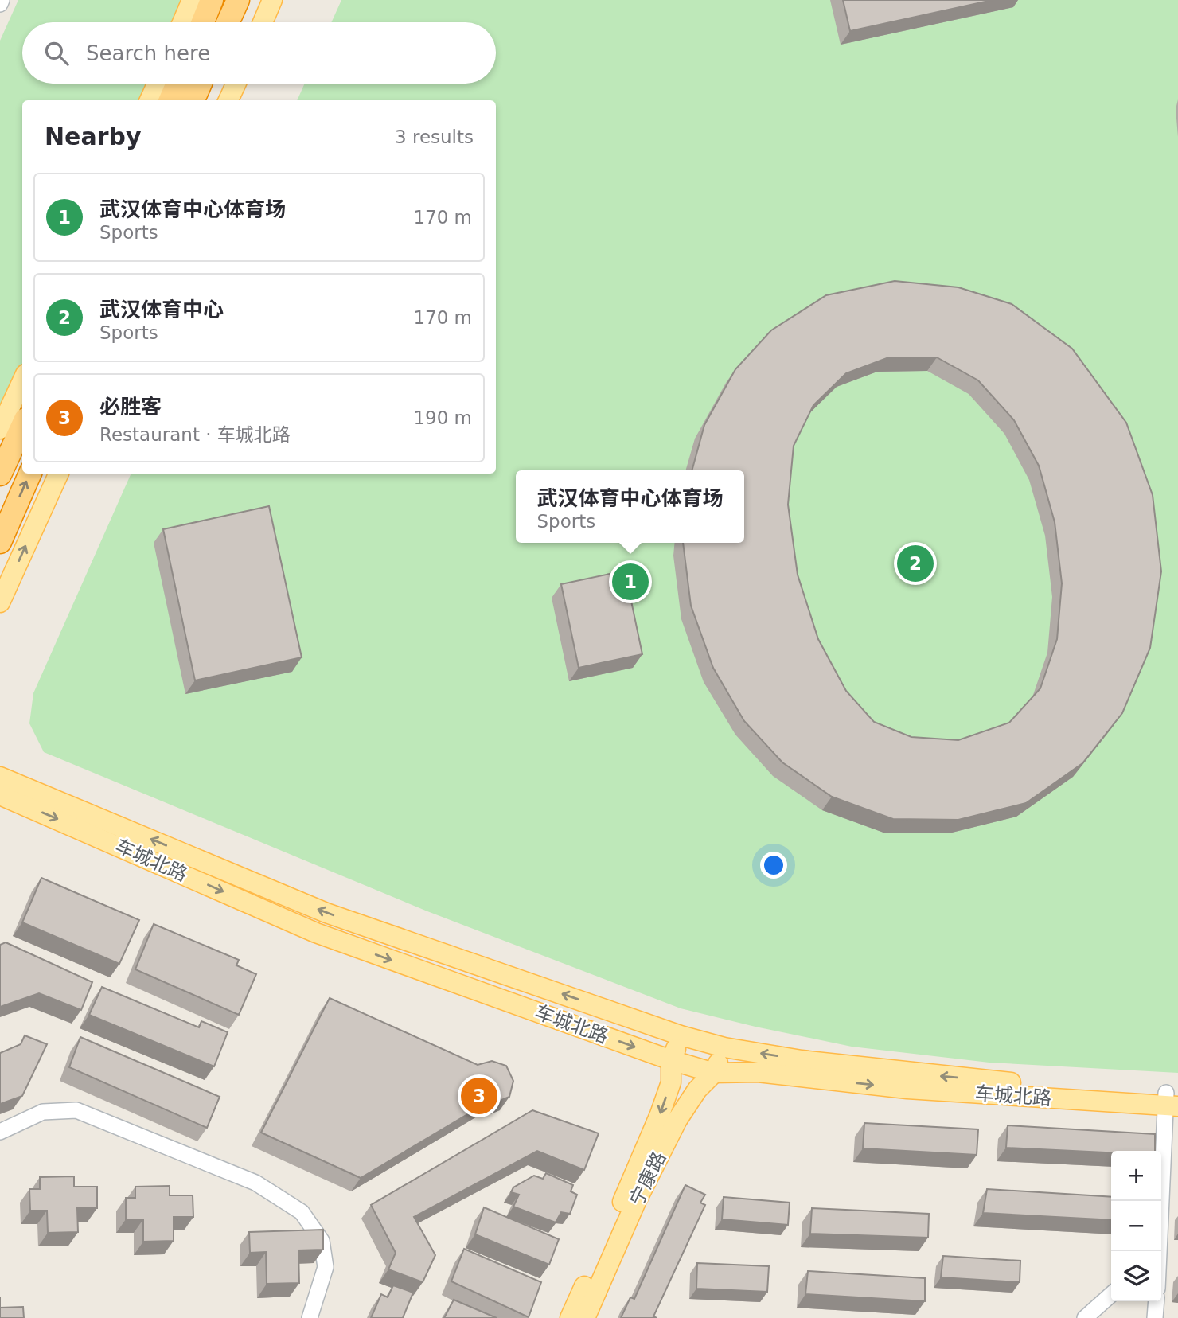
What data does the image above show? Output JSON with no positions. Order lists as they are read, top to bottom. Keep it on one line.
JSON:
{"streets":{"main road":["车城北路","宁康路"]},"crossings":[["车城北路","宁康路"]],"page":{"search":"Search here","heading":["Nearby","3 results"],"list":[{"mark":"1","name":"武汉体育中心体育场","note":"Sports","value":"170 m"},{"mark":"2","name":"武汉体育中心","note":"Sports","value":"170 m"},{"mark":"3","name":"必胜客","note":"Restaurant · 车城北路","value":"190 m"}],"popup":["武汉体育中心体育场","Sports"],"pins":["2","1","3"],"map_buttons":["+","−"]}}
